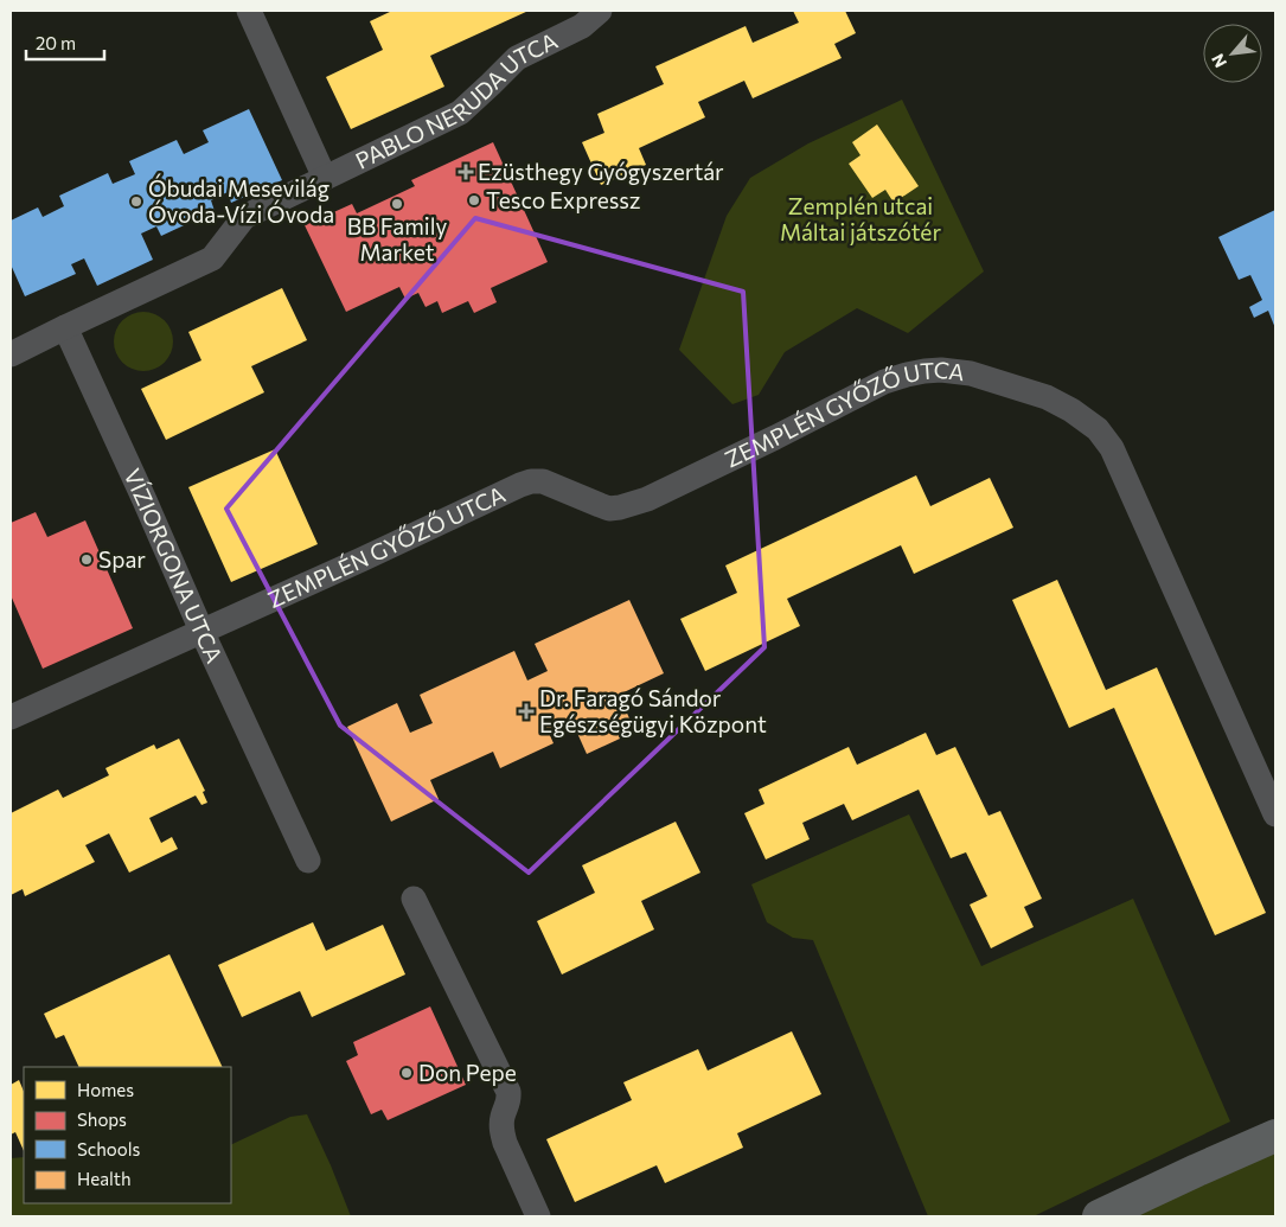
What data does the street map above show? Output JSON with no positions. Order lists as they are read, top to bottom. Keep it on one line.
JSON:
{"streets":{"street":["PABLO NERUDA UTCA","ZEMPLÉN GYŐZŐ UTCA","VÍZIORGONA UTCA"]},"crossings":[["PABLO NERUDA UTCA","VÍZIORGONA UTCA"],["ZEMPLÉN GYŐZŐ UTCA","VÍZIORGONA UTCA"]],"parks":["Zemplén utcai Máltai játszótér"],"places":{"health":["Ezüsthegy Gyógyszertár","Dr. Faragó Sándor Egészségügyi Központ"],"other":["Tesco Expressz","Óbudai Mesevilág Óvoda-Vízi Óvoda","BB Family Market","Spar","Don Pepe"]},"legend":["Homes","Shops","Schools","Health"],"scale_bar":"20 m","north":"bottom left"}
